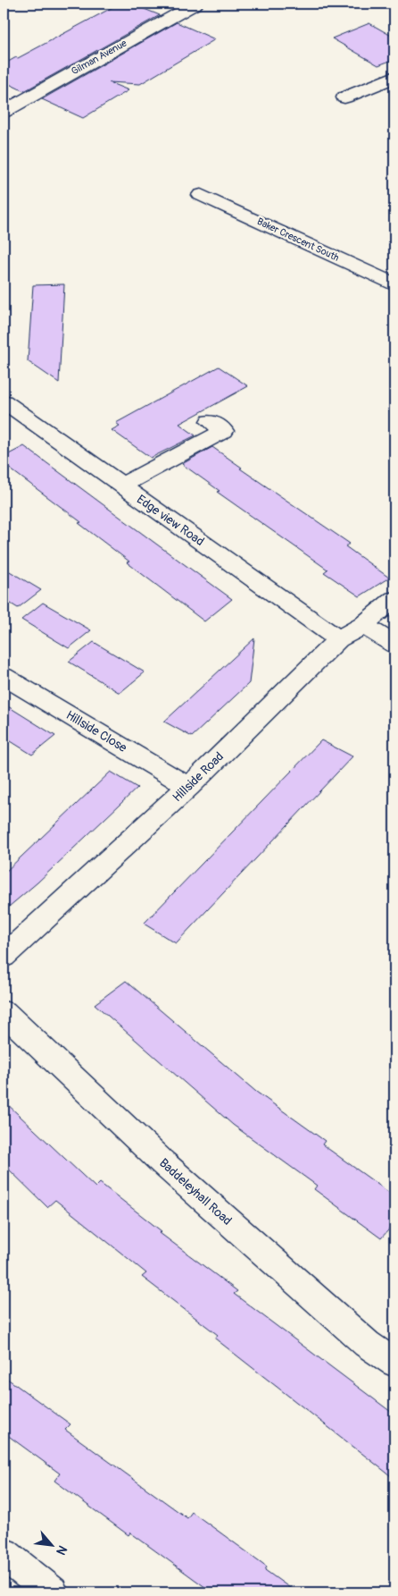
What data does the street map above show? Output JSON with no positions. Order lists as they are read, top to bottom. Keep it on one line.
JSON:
{"streets":{"street":["Gilman Avenue","Baker Crescent South","Edge view Road","Hillside Close","Hillside Road","Baddeleyhall Road"]},"crossings":[["Edge view Road","Hillside Road"],["Hillside Close","Hillside Road"]],"north":"bottom right"}
